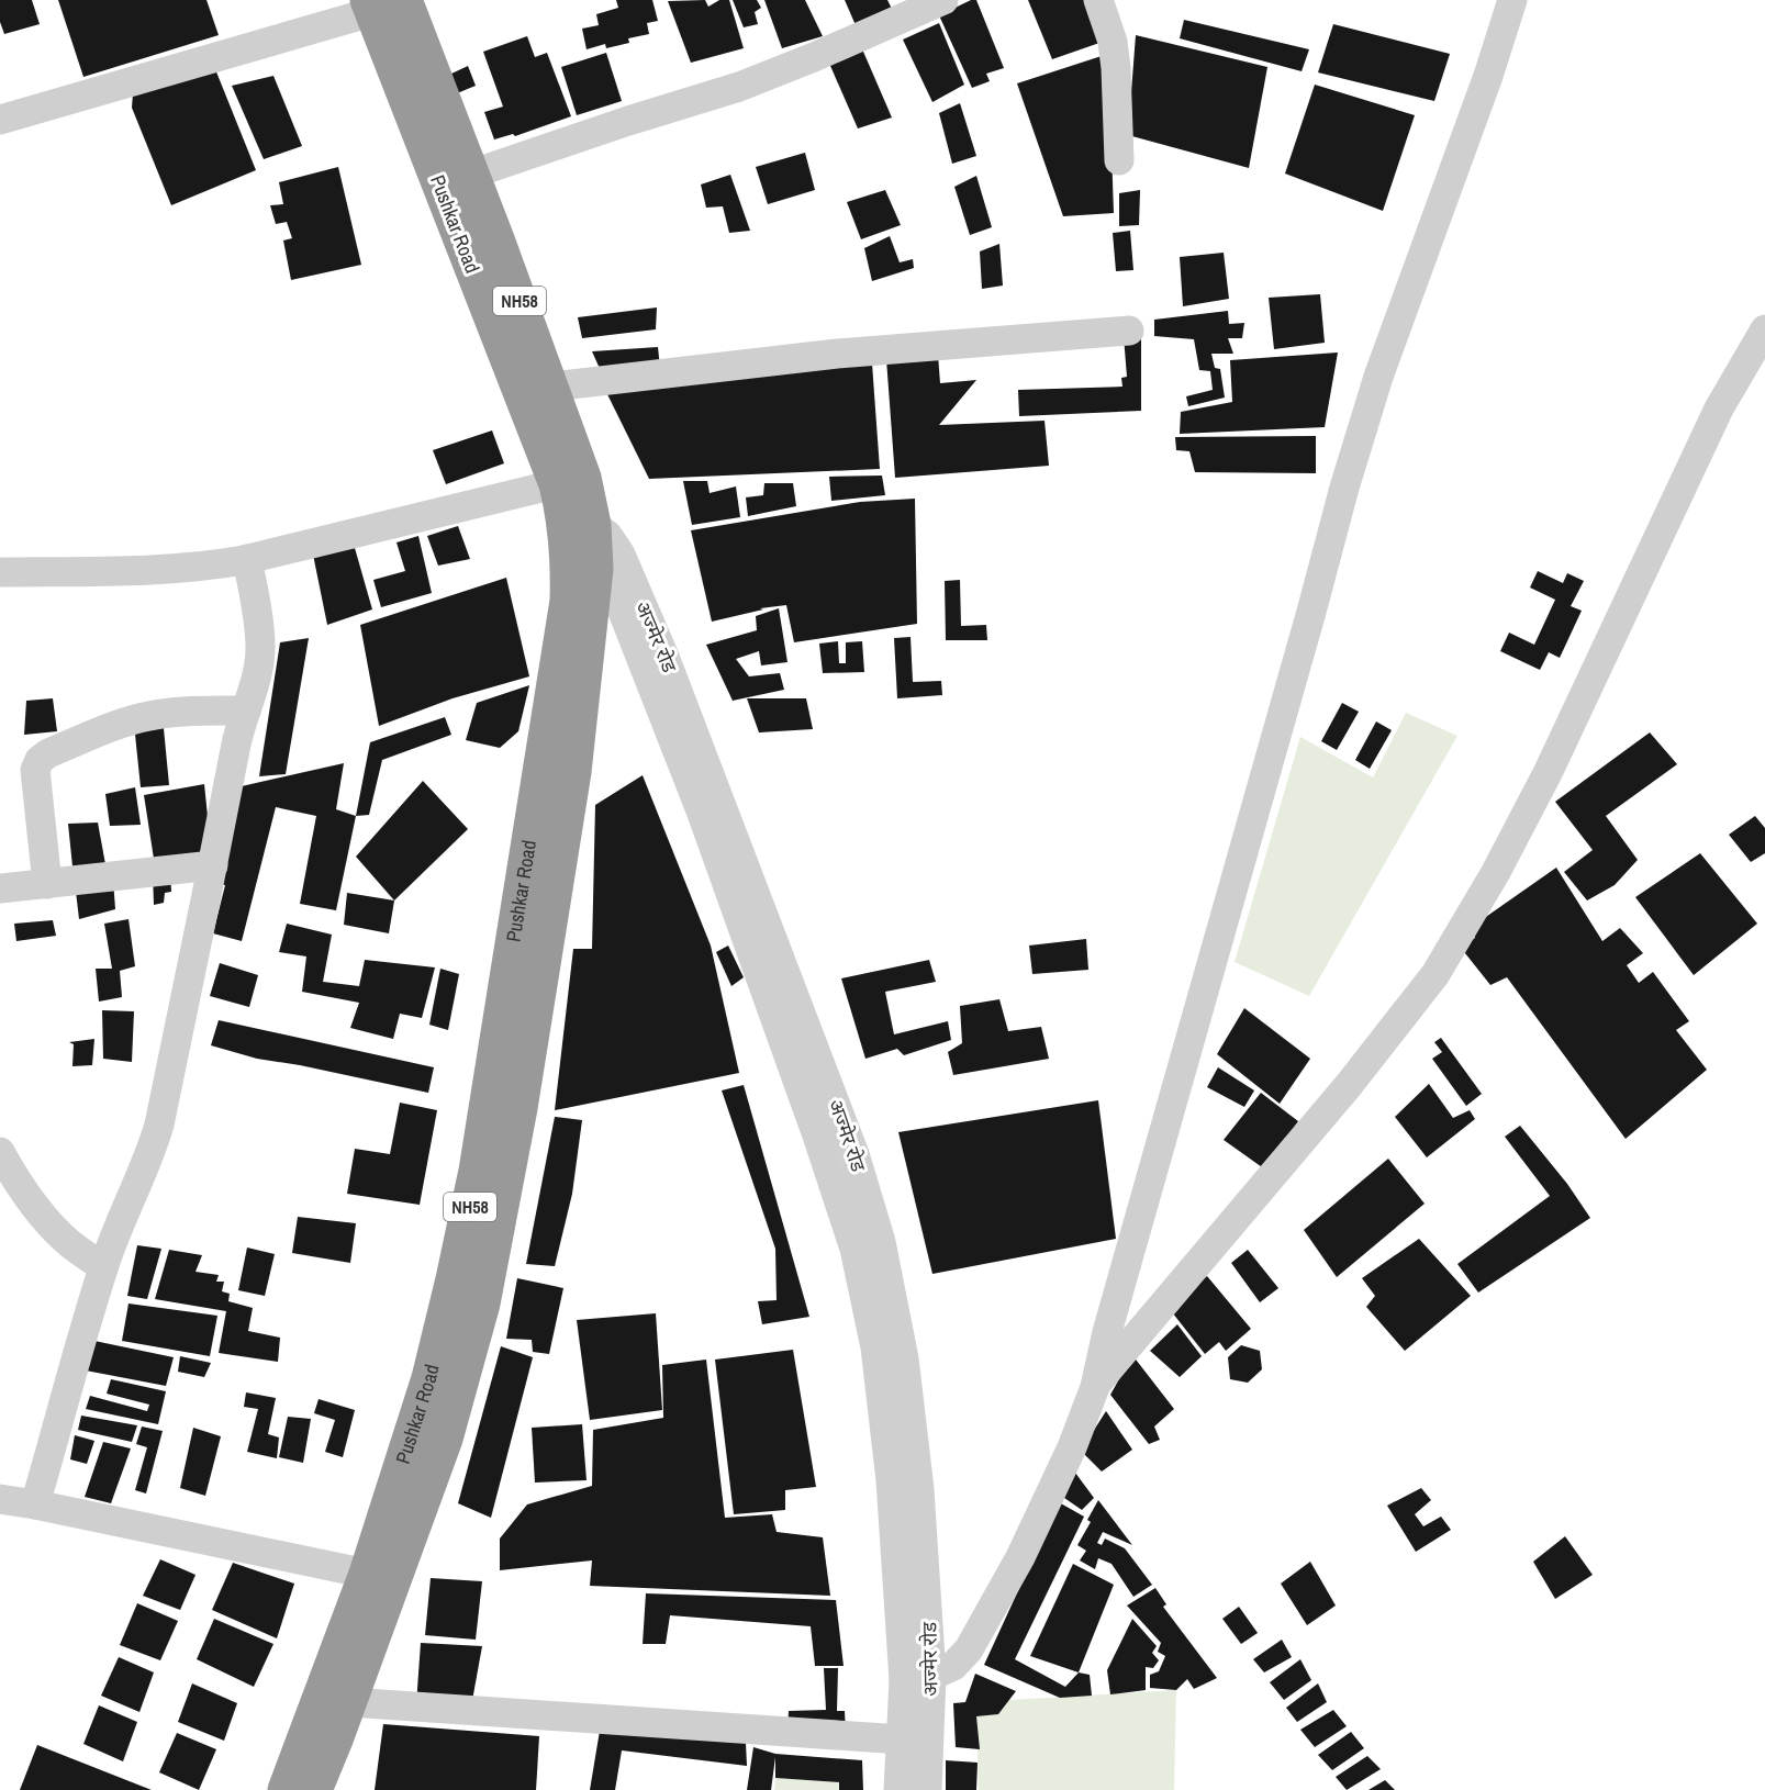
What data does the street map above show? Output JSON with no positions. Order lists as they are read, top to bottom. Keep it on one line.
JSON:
{"streets":{"highway":["Pushkar Road","NH58"],"street":["अज्मेर रोड"]},"crossings":[["Pushkar Road","अज्मेर रोड"]]}
